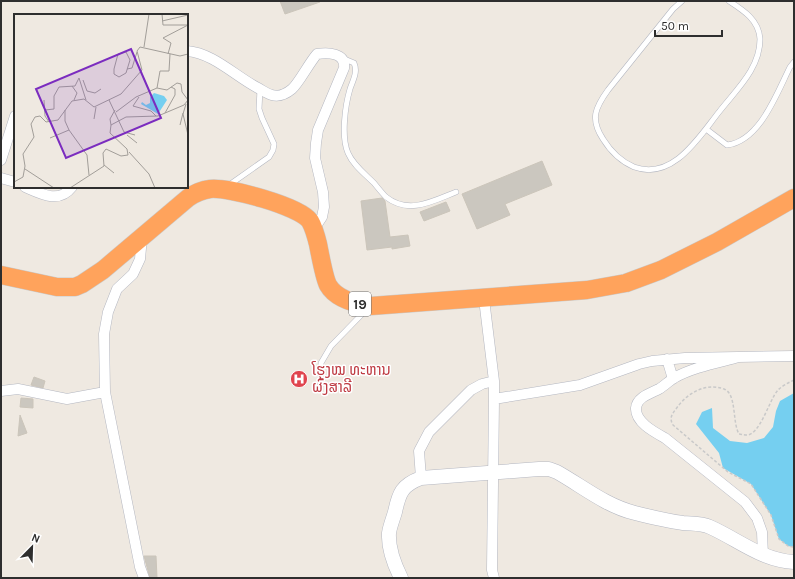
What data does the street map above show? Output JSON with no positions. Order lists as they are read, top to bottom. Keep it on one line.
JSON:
{"streets":{"highway":["19"]},"places":{"hospital":["ໂຮງໝ ທະຫານ ຜົ້ງສາລີ"]},"scale_bar":"50 m","north":"top right"}
